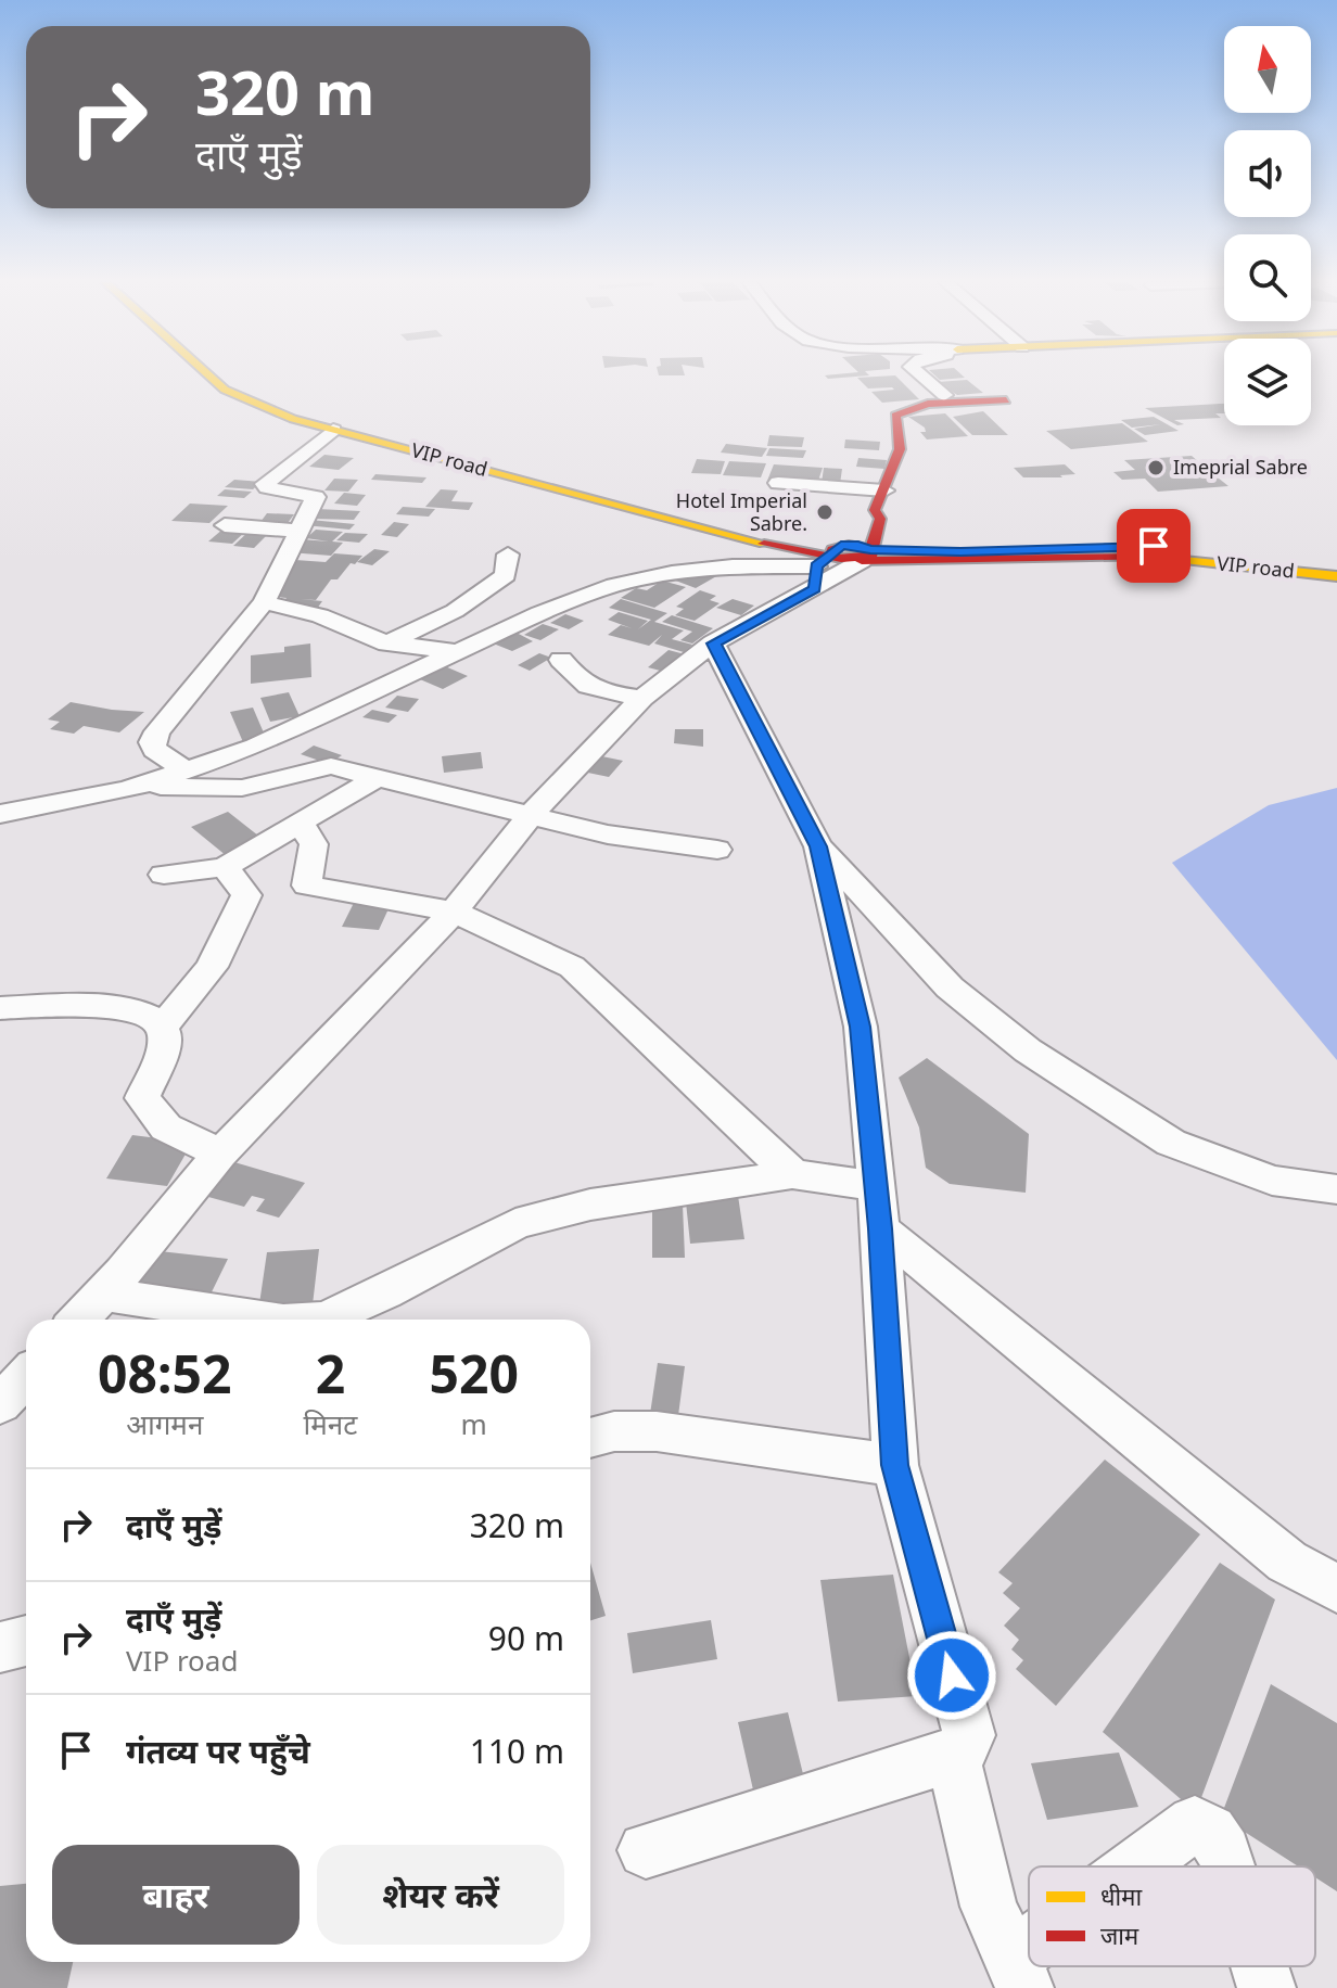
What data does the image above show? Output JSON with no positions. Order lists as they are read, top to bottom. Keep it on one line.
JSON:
{"streets":{"main road":["VIP road"]},"places":["Imeprial Sabre","Hotel Imperial Sabre."],"legend":["धीमा","जाम"],"north":"top","page":{"turn":["320 m","दाएँ मुड़ें"],"eta":["08:52","आगमन","2","मिनट","520","m"],"list":[{"name":"दाएँ मुड़ें","value":"320 m"},{"name":"दाएँ मुड़ें","note":"VIP road","value":"90 m"},{"name":"गंतव्य पर पहुँचे","value":"110 m"}],"buttons":["बाहर","शेयर करें"]}}
